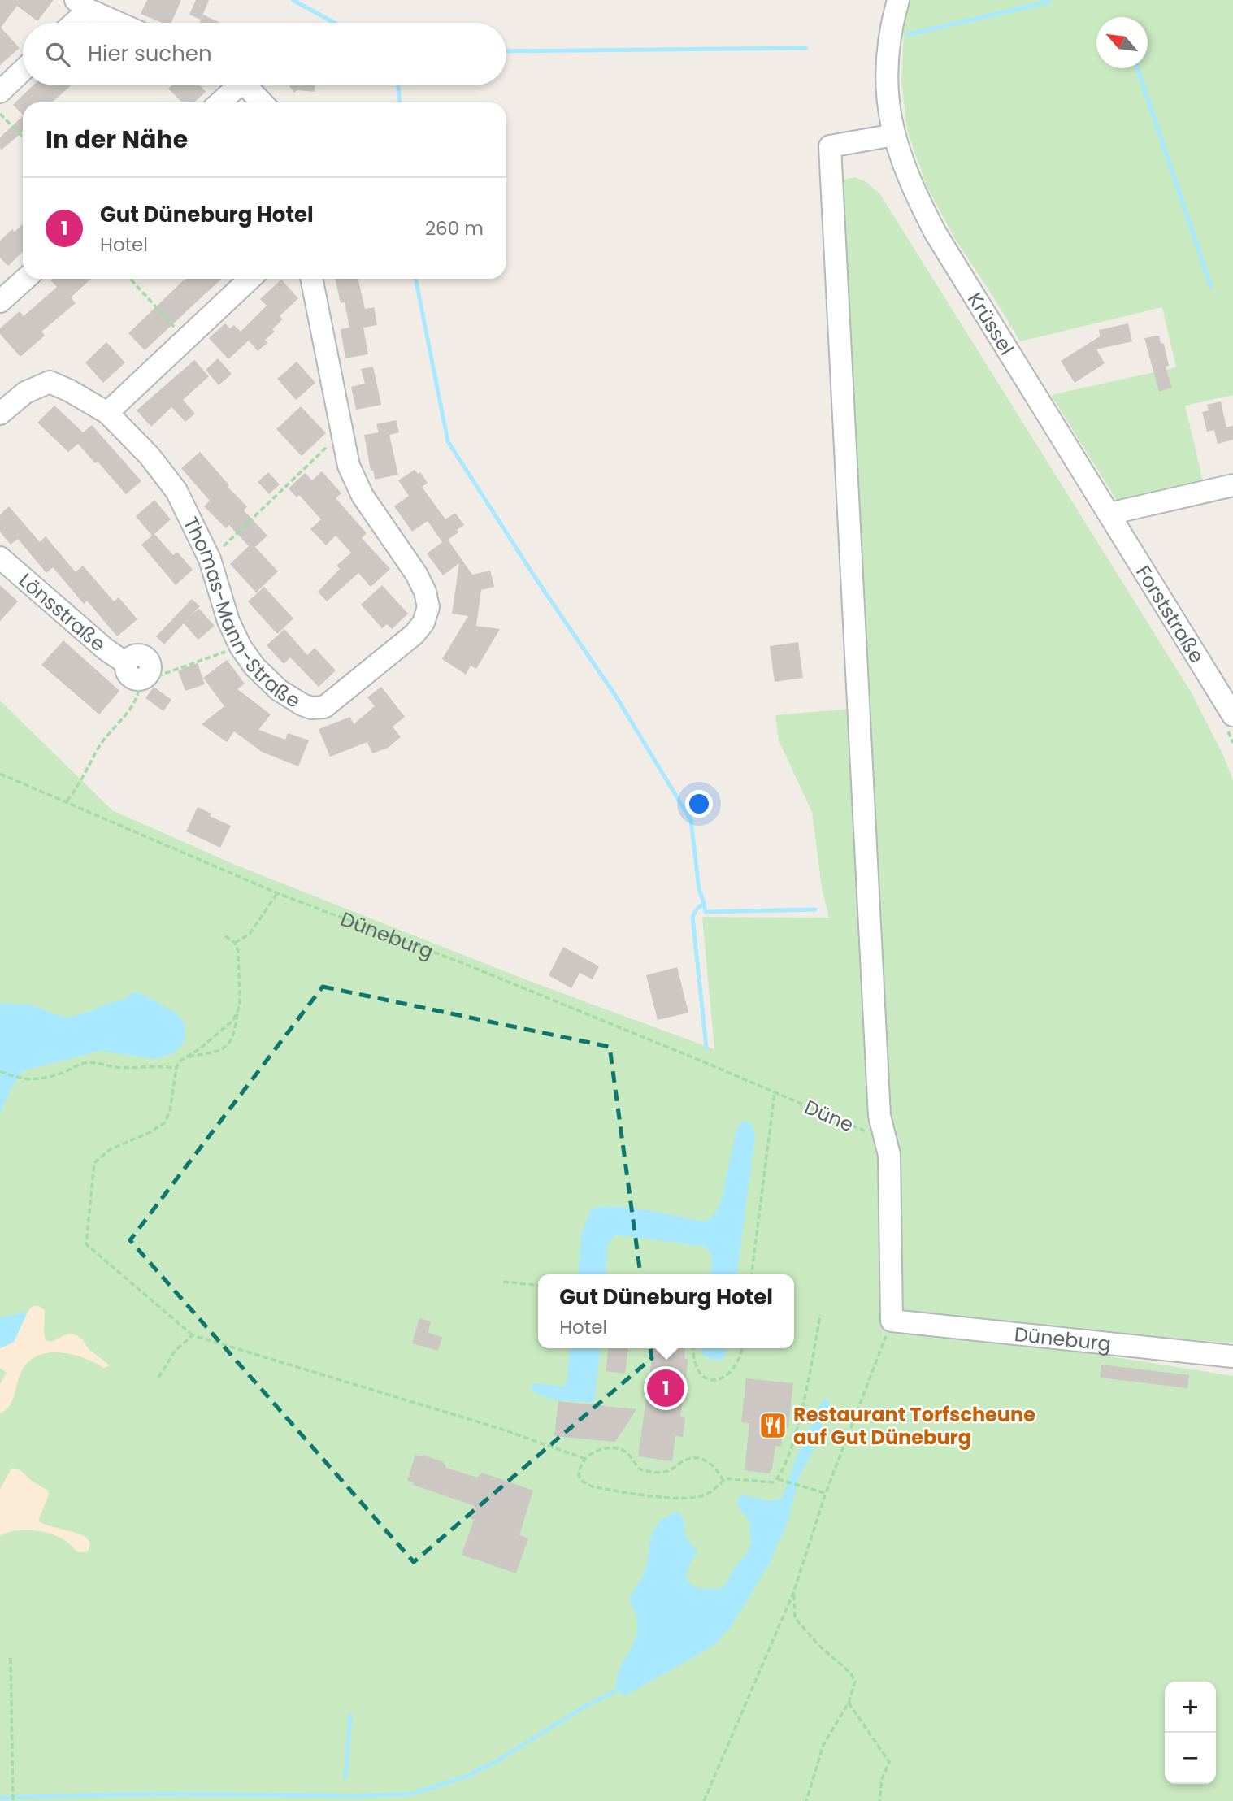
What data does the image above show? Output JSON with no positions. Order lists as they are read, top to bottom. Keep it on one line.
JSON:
{"streets":{"street":["Krüssel","Thomas-Mann-Straße","Lönsstraße","Forststraße","Düneburg"],"path":["Düne"]},"crossings":[["Krüssel","Forststraße"],["Düneburg","Düne"]],"places":{"restaurant":["Restaurant Torfscheune auf Gut Düneburg"]},"north":"top left","page":{"search":"Hier suchen","heading":"In der Nähe","list":[{"mark":"1","name":"Gut Düneburg Hotel","note":"Hotel","value":"260 m"}],"popup":["Gut Düneburg Hotel","Hotel"],"pins":"1","map_buttons":["+","−"]}}
